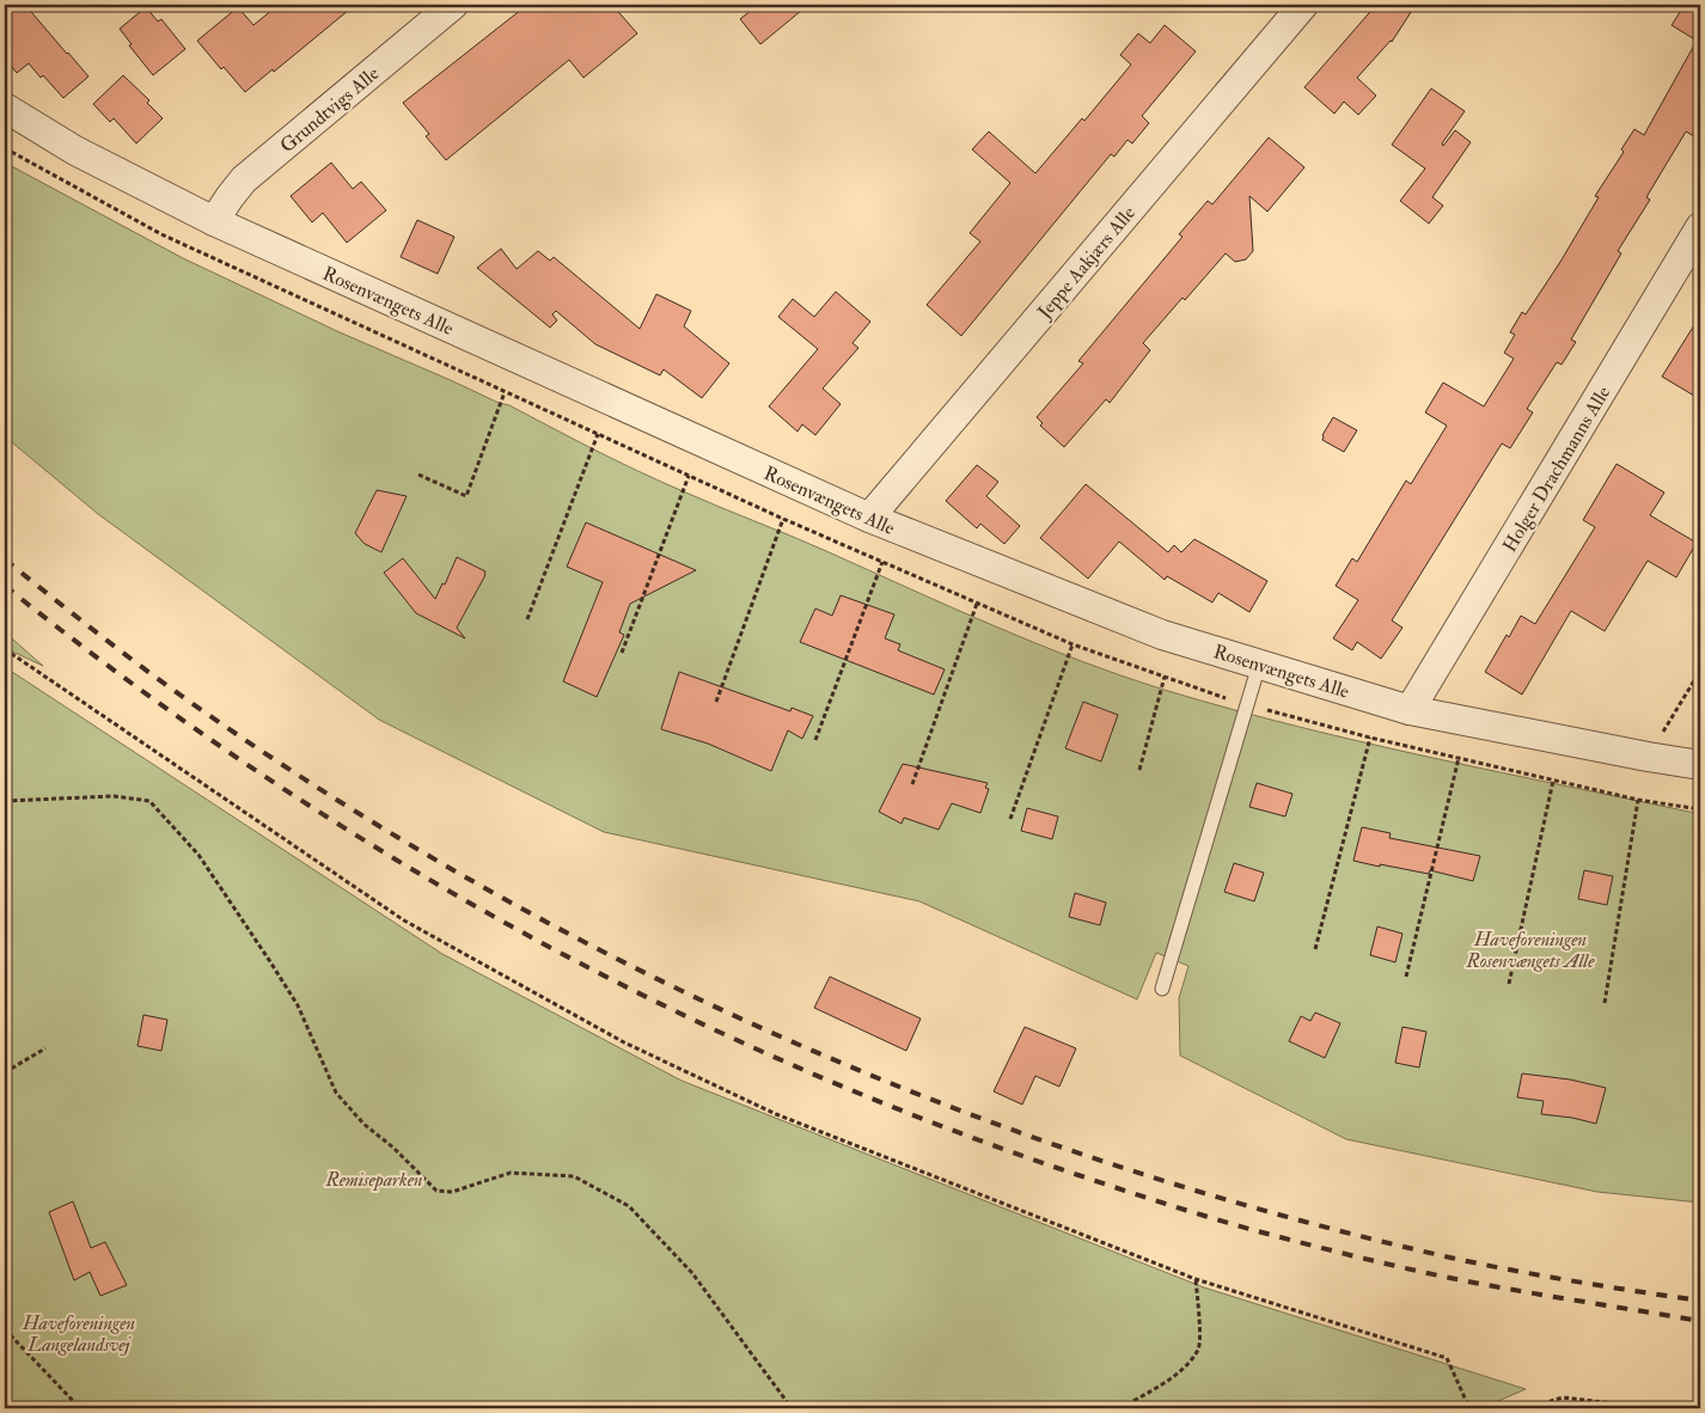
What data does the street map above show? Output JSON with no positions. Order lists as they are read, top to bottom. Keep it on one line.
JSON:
{"streets":{"street":["Grundtvigs Alle","Jeppe Aakjærs Alle","Rosenvængets Alle","Holger Drachmanns Alle"]},"crossings":[["Grundtvigs Alle","Rosenvængets Alle"],["Jeppe Aakjærs Alle","Rosenvængets Alle"],["Rosenvængets Alle","Holger Drachmanns Alle"]],"parks":["Haveforeningen Rosenvængets Alle","Remiseparken","Haveforeningen Langelandsvej"]}
